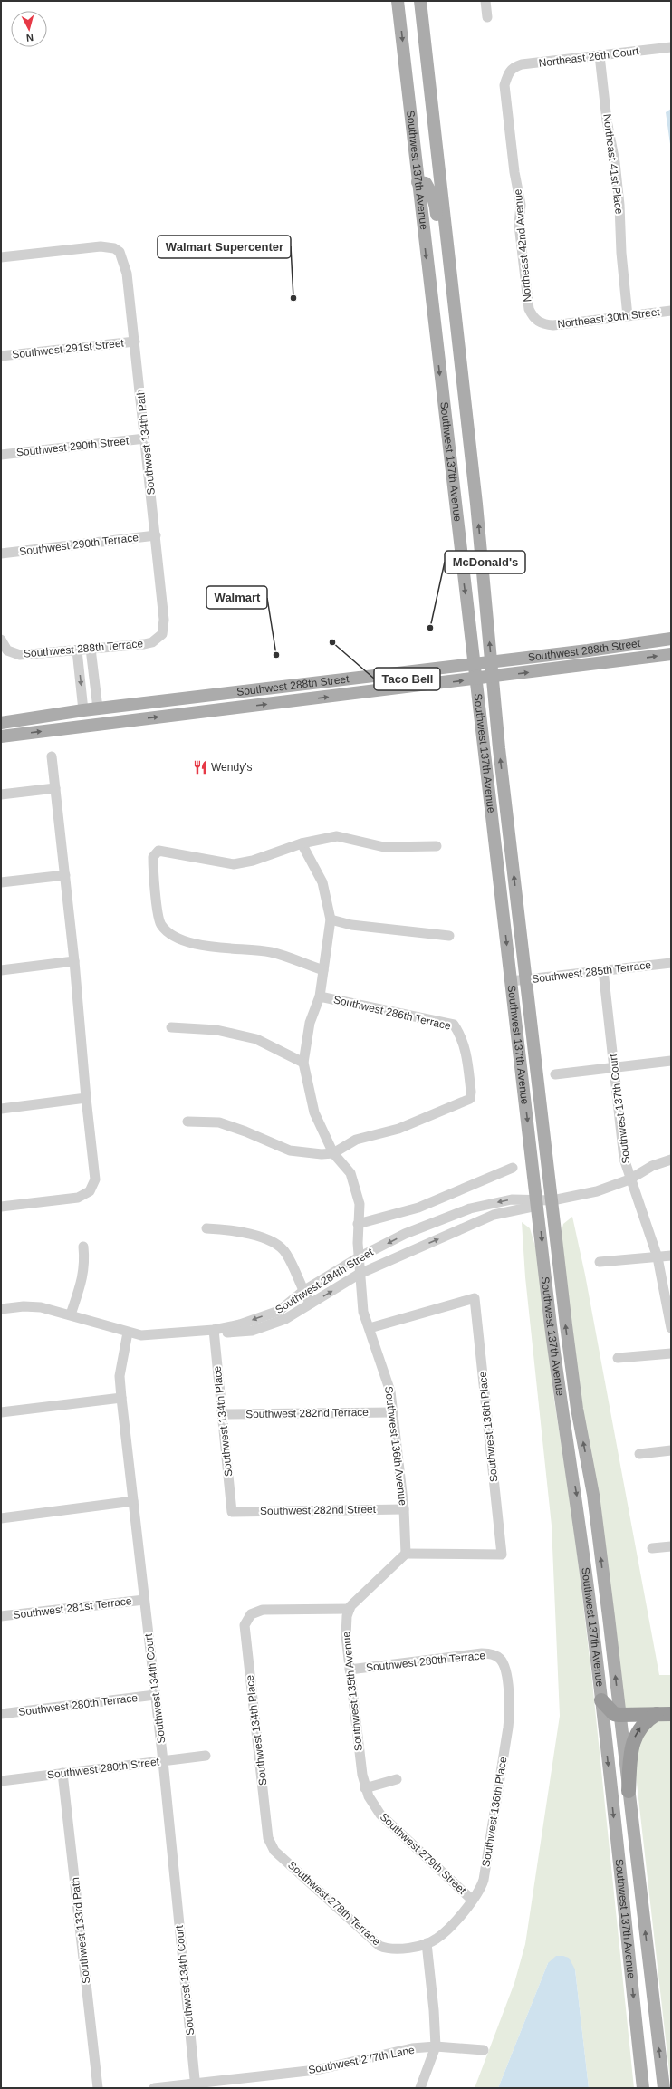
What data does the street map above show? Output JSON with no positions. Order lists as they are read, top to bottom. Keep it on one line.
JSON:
{"streets":{"main road":["Southwest 137th Avenue","Southwest 288th Street"],"street":["Northeast 26th Court","Northeast 41st Place","Northeast 42nd Avenue","Northeast 30th Street","Southwest 291st Street","Southwest 134th Path","Southwest 290th Street","Southwest 290th Terrace","Southwest 288th Terrace","Southwest 285th Terrace","Southwest 286th Terrace","Southwest 137th Court","Southwest 284th Street","Southwest 282nd Terrace","Southwest 134th Place","Southwest 136th Place","Southwest 136th Avenue","Southwest 282nd Street","Southwest 281st Terrace","Southwest 280th Terrace","Southwest 134th Court","Southwest 135th Avenue","Southwest 280th Street","Southwest 279th Street","Southwest 278th Terrace","Southwest 133rd Path","Southwest 277th Lane"]},"crossings":[["Northeast 26th Court","Northeast 41st Place"],["Northeast 26th Court","Northeast 42nd Avenue"],["Northeast 41st Place","Northeast 30th Street"],["Southwest 137th Avenue","Southwest 288th Street"],["Southwest 137th Avenue","Southwest 285th Terrace"],["Southwest 137th Avenue","Southwest 284th Street"],["Northeast 42nd Avenue","Northeast 30th Street"],["Southwest 291st Street","Southwest 134th Path"],["Southwest 134th Path","Southwest 290th Street"],["Southwest 134th Path","Southwest 290th Terrace"],["Southwest 134th Path","Southwest 288th Terrace"],["Southwest 285th Terrace","Southwest 137th Court"],["Southwest 286th Terrace","Southwest 136th Avenue"],["Southwest 137th Court","Southwest 284th Street"],["Southwest 284th Street","Southwest 134th Place"],["Southwest 284th Street","Southwest 136th Avenue"],["Southwest 284th Street","Southwest 134th Court"],["Southwest 282nd Terrace","Southwest 134th Place"],["Southwest 282nd Terrace","Southwest 136th Avenue"],["Southwest 134th Place","Southwest 282nd Street"],["Southwest 134th Place","Southwest 135th Avenue"],["Southwest 134th Place","Southwest 278th Terrace"],["Southwest 136th Place","Southwest 136th Avenue"],["Southwest 136th Place","Southwest 280th Terrace"],["Southwest 136th Place","Southwest 135th Avenue"],["Southwest 136th Place","Southwest 279th Street"],["Southwest 136th Place","Southwest 278th Terrace"],["Southwest 136th Avenue","Southwest 282nd Street"],["Southwest 136th Avenue","Southwest 135th Avenue"],["Southwest 281st Terrace","Southwest 134th Court"],["Southwest 280th Terrace","Southwest 134th Court"],["Southwest 280th Terrace","Southwest 135th Avenue"],["Southwest 134th Court","Southwest 280th Street"],["Southwest 134th Court","Southwest 277th Lane"],["Southwest 135th Avenue","Southwest 279th Street"],["Southwest 280th Street","Southwest 133rd Path"]],"places":{"other":["Walmart Supercenter","McDonald's","Taco Bell","Walmart"],"restaurant":["Wendy's"]},"north":"bottom"}
